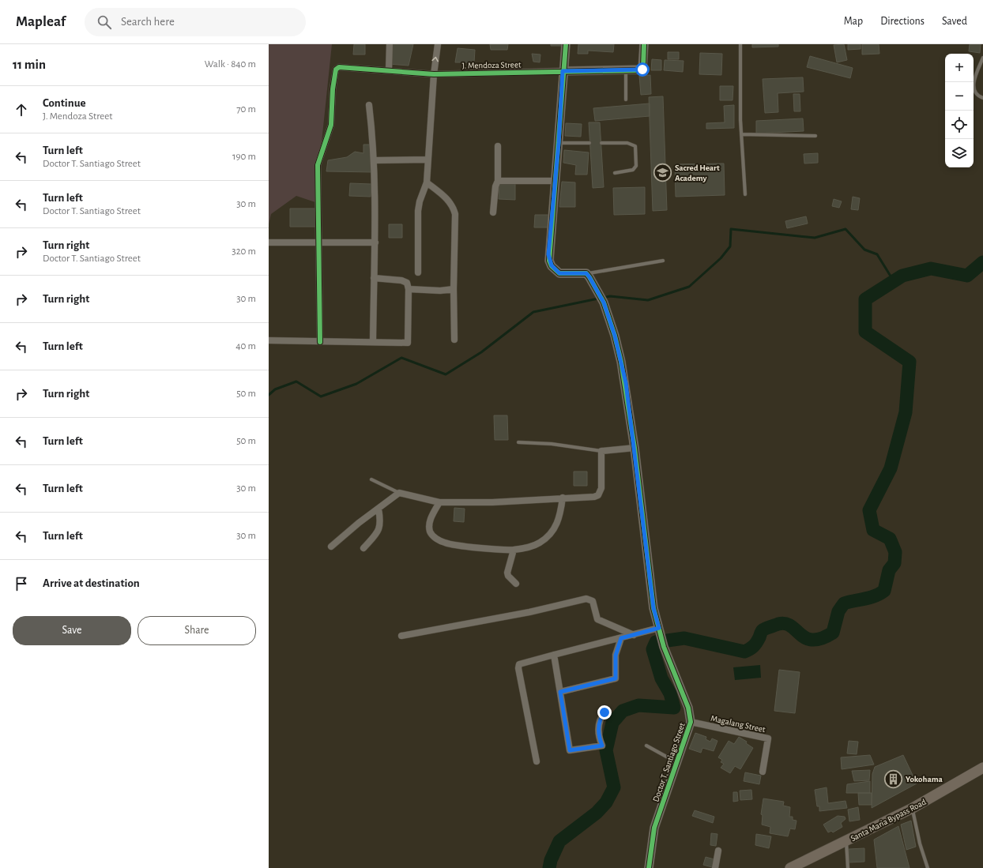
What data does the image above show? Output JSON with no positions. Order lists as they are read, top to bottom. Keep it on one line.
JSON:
{"streets":{"main road":["Santa Maria Bypass Road"],"street":["J. Mendoza Street","Magalang Street","Doctor T. Santiago Street"]},"crossings":[["Magalang Street","Doctor T. Santiago Street"]],"places":{"school or university":["Sacred Heart Academy"],"building":["Yokohama"]},"page":{"header":"Mapleaf","search":"Search here","nav":["Map","Directions","Saved"],"heading":["11 min","Walk · 840 m"],"map_buttons":["+","−"],"list":[["Continue","J. Mendoza Street","70 m"],["Turn left","Doctor T. Santiago Street","190 m"],["Turn left","Doctor T. Santiago Street","30 m"],["Turn right","Doctor T. Santiago Street","320 m"],["Turn right","30 m"],["Turn left","40 m"],["Turn right","50 m"],["Turn left","50 m"],["Turn left","30 m"],["Turn left","30 m"],"Arrive at destination"],"buttons":["Save","Share"]}}
